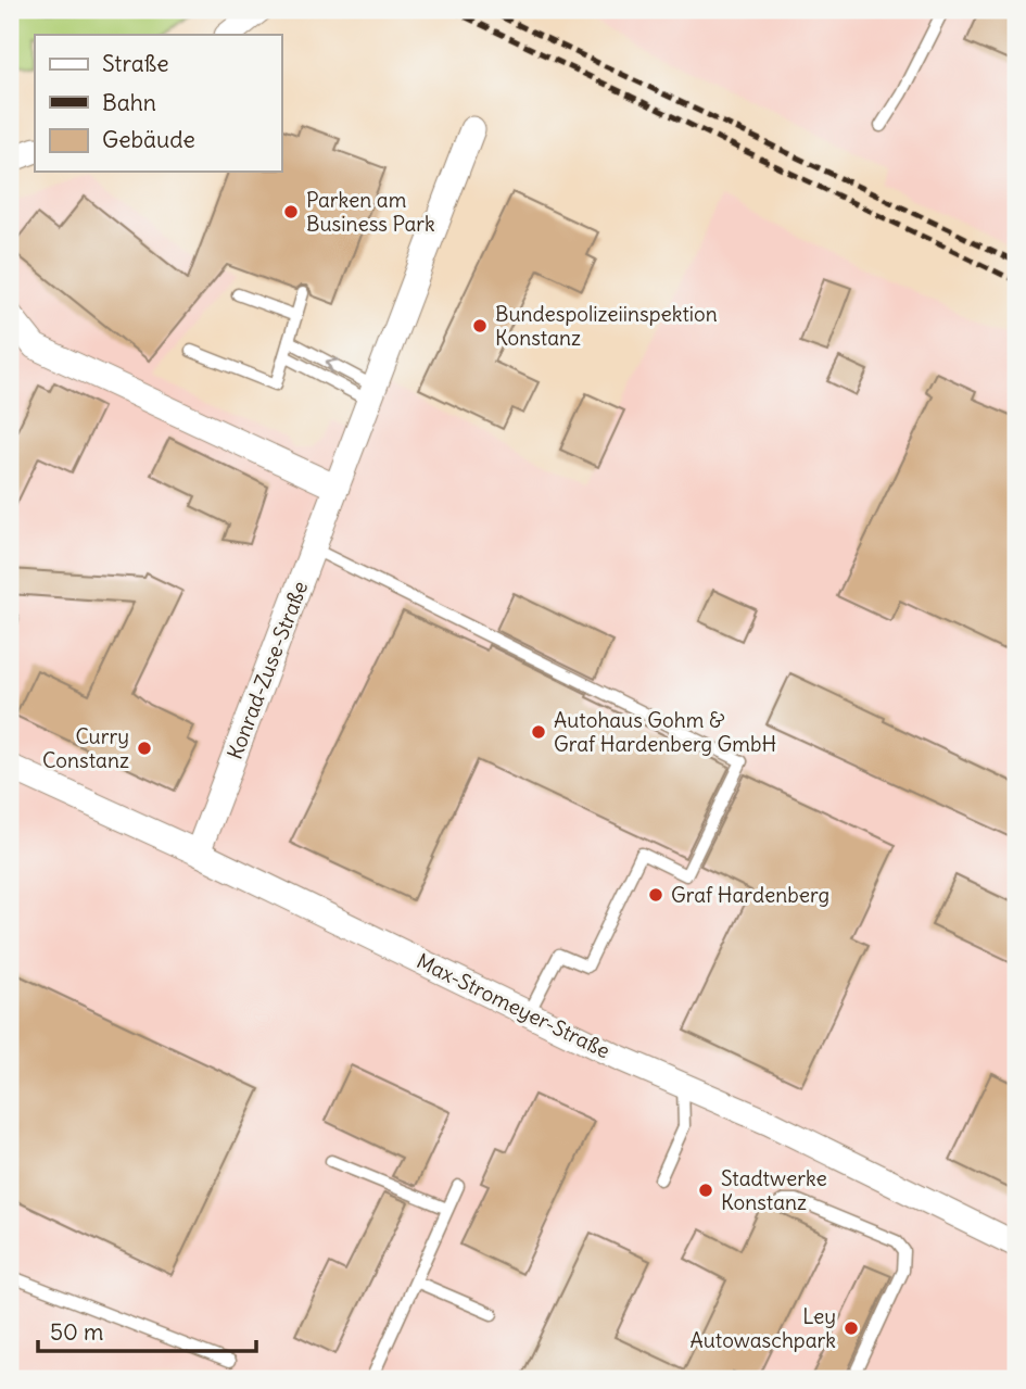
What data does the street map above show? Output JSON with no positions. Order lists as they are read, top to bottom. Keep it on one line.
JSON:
{"streets":{"street":["Konrad-Zuse-Straße","Max-Stromeyer-Straße"]},"crossings":[["Konrad-Zuse-Straße","Max-Stromeyer-Straße"]],"places":["Parken am Business Park","Bundespolizeiinspektion Konstanz","Autohaus Gohm & Graf Hardenberg GmbH","Curry Constanz","Graf Hardenberg","Stadtwerke Konstanz","Ley Autowaschpark"],"legend":["Straße","Bahn","Gebäude"],"scale_bar":"50 m"}
